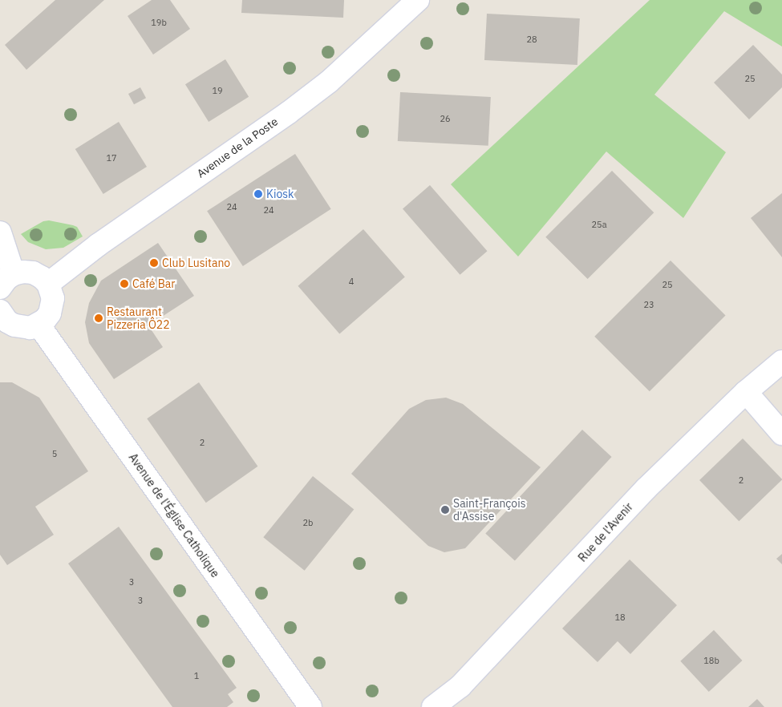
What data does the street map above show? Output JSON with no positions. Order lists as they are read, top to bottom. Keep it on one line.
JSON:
{"streets":{"street":["Avenue de la Poste","Avenue de l'Église Catholique","Rue de l'Avenir"]},"places":["Kiosk","Club Lusitano","Café Bar","Restaurant Pizzeria Ô22","Saint-François d'Assise"],"house_numbers":["19b","28","25","19","26","17","24","24","25a","4","25","23","2","5","2","2b","3","3","18","18b","1"]}
